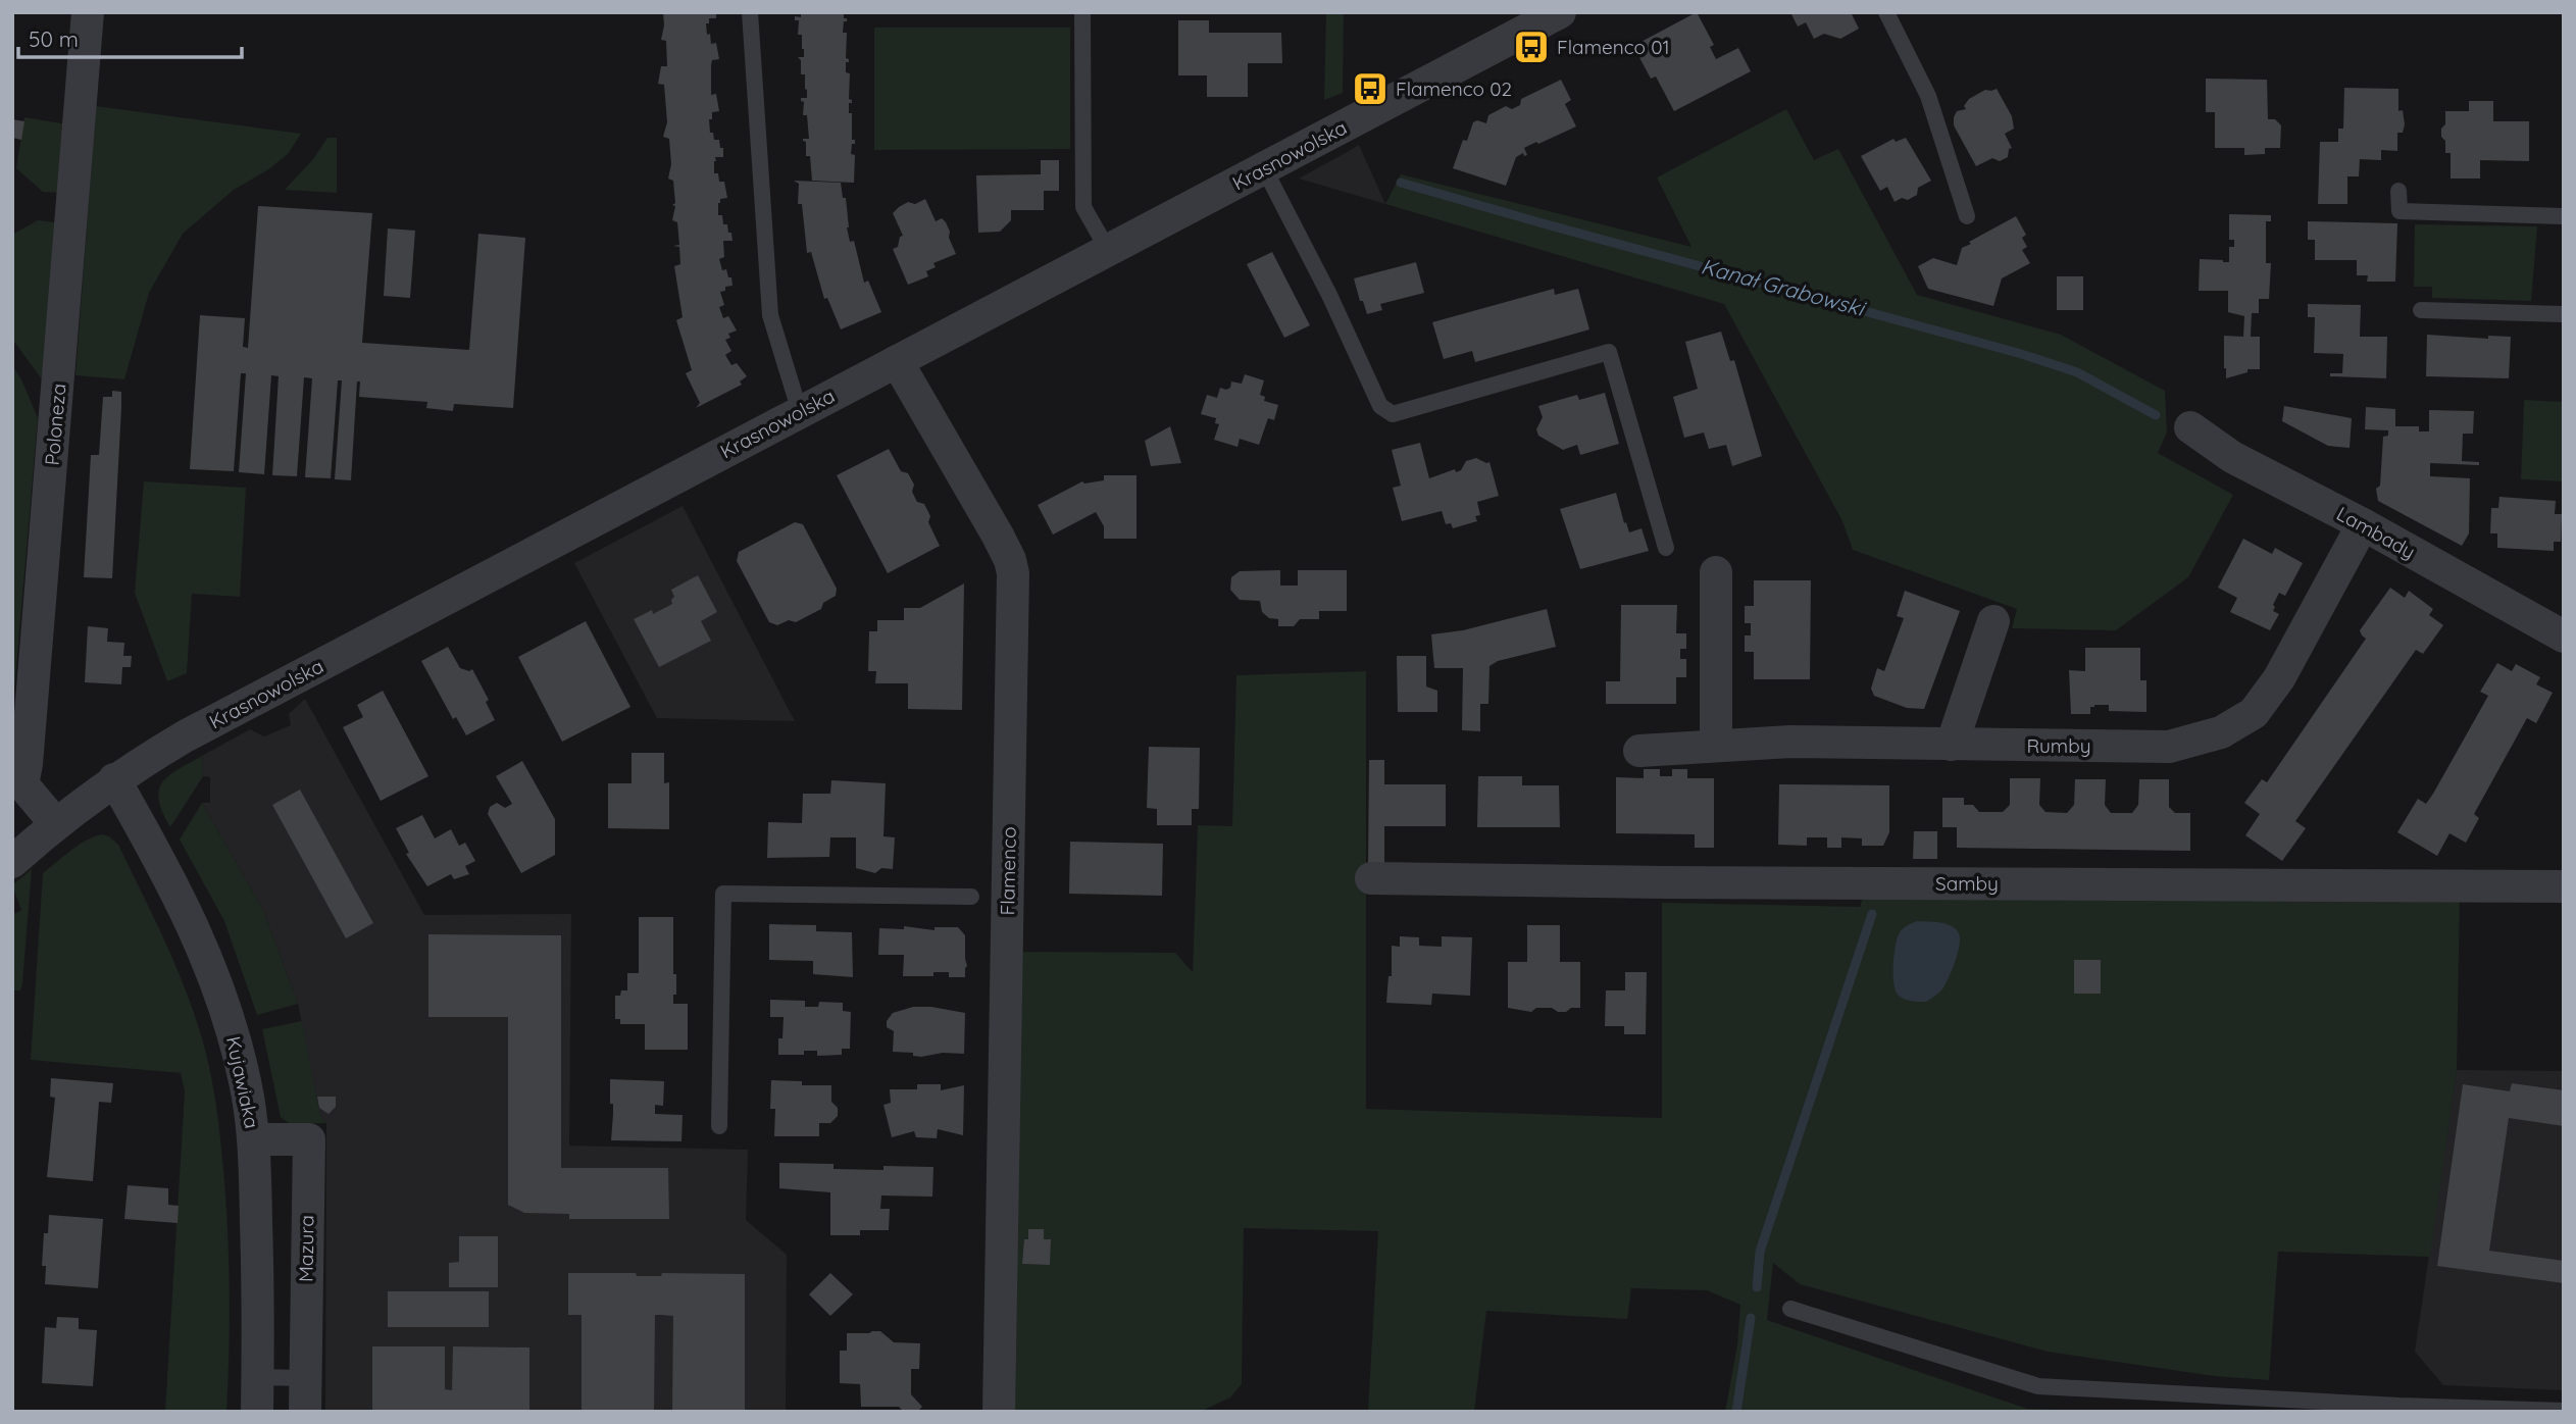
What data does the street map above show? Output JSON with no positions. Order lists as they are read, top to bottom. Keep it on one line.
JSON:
{"streets":{"street":["Krasnowolska","Poloneza","Lambady","Rumby","Flamenco","Samby","Kujawiaka","Mazura"]},"crossings":[["Krasnowolska","Poloneza"],["Krasnowolska","Flamenco"],["Krasnowolska","Kujawiaka"],["Lambady","Rumby"],["Kujawiaka","Mazura"]],"water":["Kanał Grabowski"],"places":{"bus stop":["Flamenco 01","Flamenco 02"]},"scale_bar":"50 m"}
